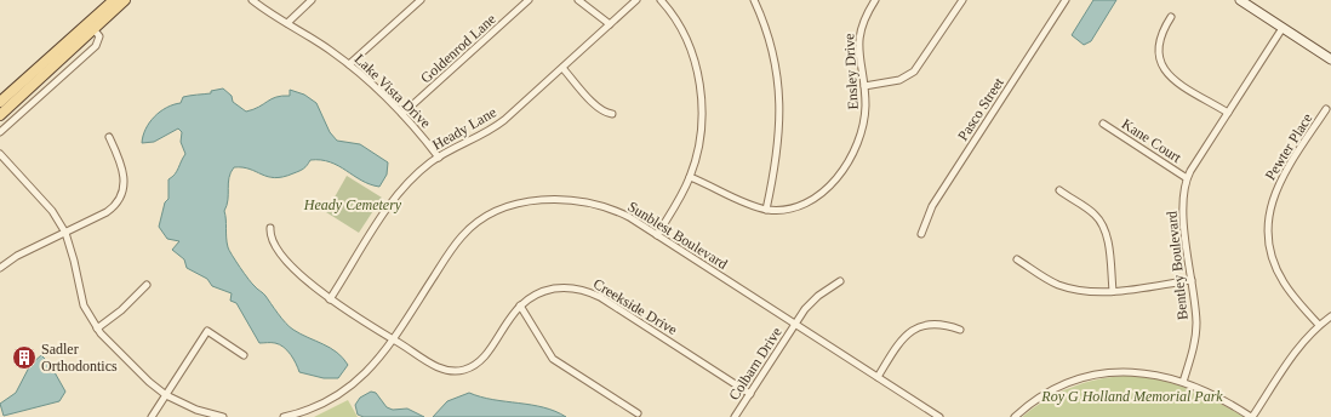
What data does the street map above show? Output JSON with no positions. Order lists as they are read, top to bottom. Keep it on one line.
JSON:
{"streets":{"street":["Goldenrod Lane","Ensley Drive","Lake Vista Drive","Pasco Street","Heady Lane","Kane Court","Pewter Place","Sunblest Boulevard","Bentley Boulevard","Creekside Drive","Colbarn Drive"]},"crossings":[["Goldenrod Lane","Lake Vista Drive"],["Lake Vista Drive","Heady Lane"],["Heady Lane","Creekside Drive"],["Kane Court","Bentley Boulevard"],["Sunblest Boulevard","Creekside Drive"],["Sunblest Boulevard","Colbarn Drive"],["Creekside Drive","Colbarn Drive"]],"parks":["Heady Cemetery","Roy G Holland Memorial Park"],"places":{"building":["Sadler Orthodontics"]}}
